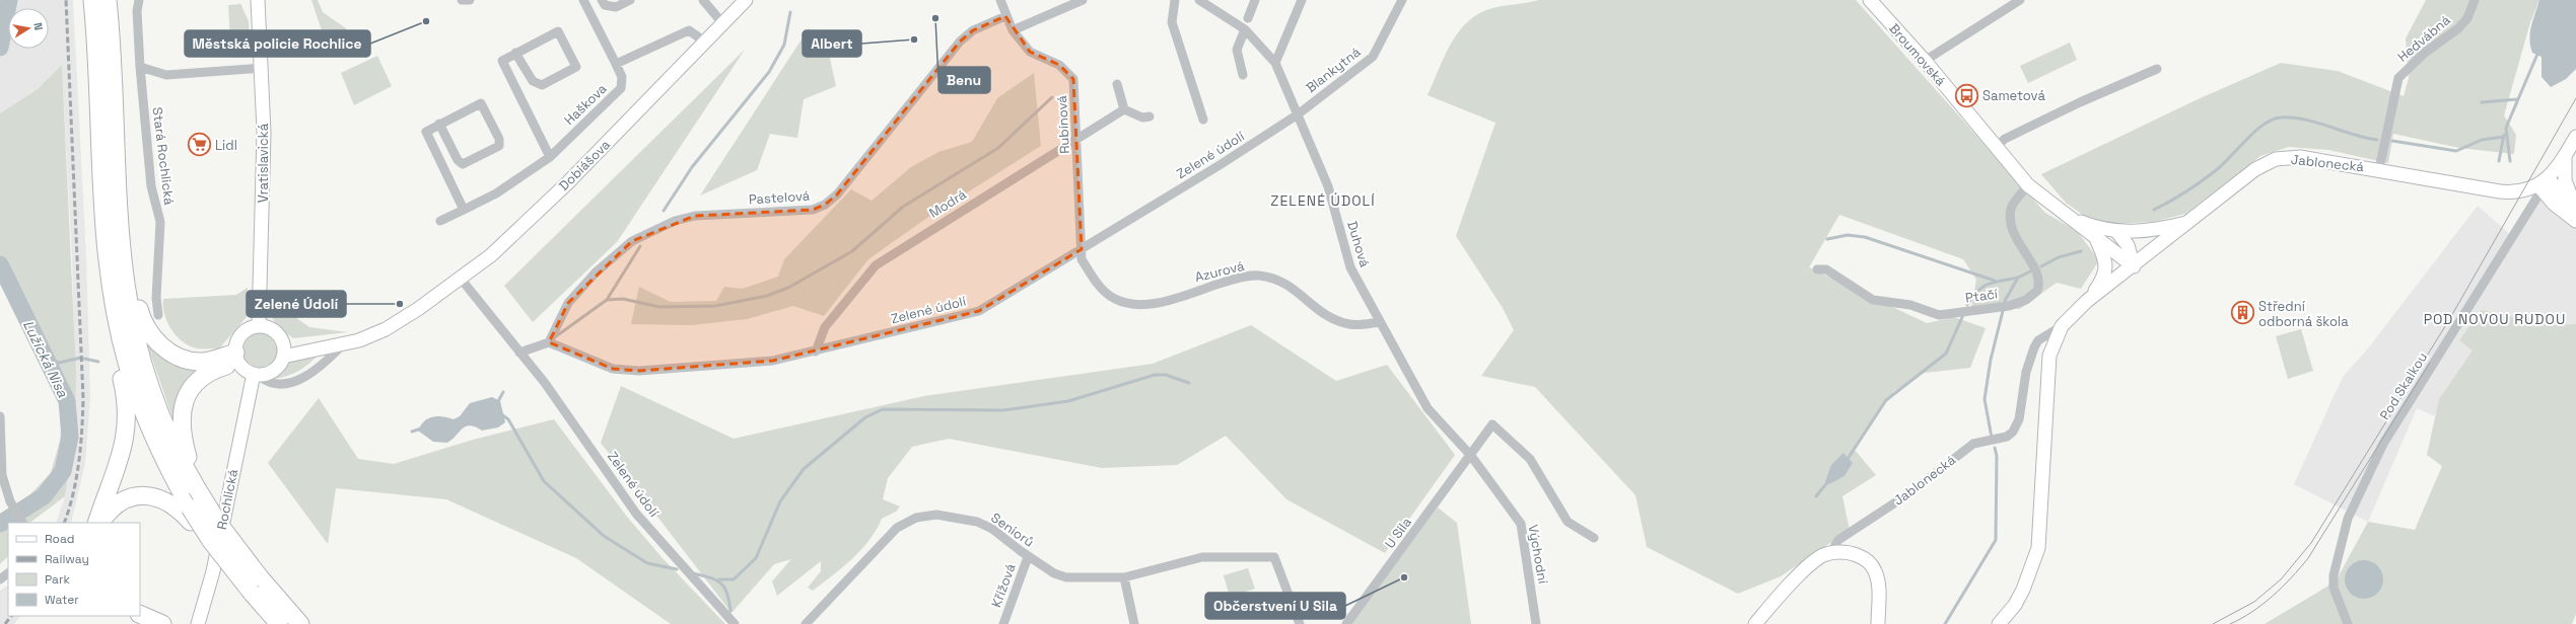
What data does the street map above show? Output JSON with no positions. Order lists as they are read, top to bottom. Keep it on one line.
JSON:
{"streets":{"street":["Hedvábná","Broumovská","Blankytná","Haškova","Rubínová","Zelené údolí","Stará Rochlická","Vratislavická","Jablonecká","Dobiášova","Pastelová","Modrá","Duhová","Azurová","Ptačí","Pod Skalkou","Rochlická","Seniorů","U Sila","Východní","Křížová"]},"crossings":[["Hedvábná","Jablonecká"],["Broumovská","Jablonecká"],["Broumovská","Ptačí"],["Blankytná","Zelené údolí"],["Blankytná","Duhová"],["Rubínová","Zelené údolí"],["Rubínová","Pastelová"],["Rubínová","Modrá"],["Rubínová","Azurová"],["Zelené údolí","Dobiášova"],["Zelené údolí","Pastelová"],["Zelené údolí","Modrá"],["Zelené údolí","Duhová"],["Zelené údolí","Azurová"],["Vratislavická","Dobiášova"],["Vratislavická","Rochlická"],["Jablonecká","Pod Skalkou"],["Dobiášova","Rochlická"],["Duhová","Azurová"],["Duhová","U Sila"],["Duhová","Východní"],["Seniorů","Křížová"],["U Sila","Východní"]],"districts":["ZELENÉ ÚDOLÍ","POD NOVOU RUDOU"],"water":["Lužická Nisa"],"places":{"other":["Benu","Městská policie Rochlice","Albert","Zelené Údolí","Občerstvení U Sila"],"bus stop":["Sametová"],"supermarket":["Lidl"],"building":["Střední odborná škola"]},"legend":["Road","Railway","Park","Water"],"north":"right"}
